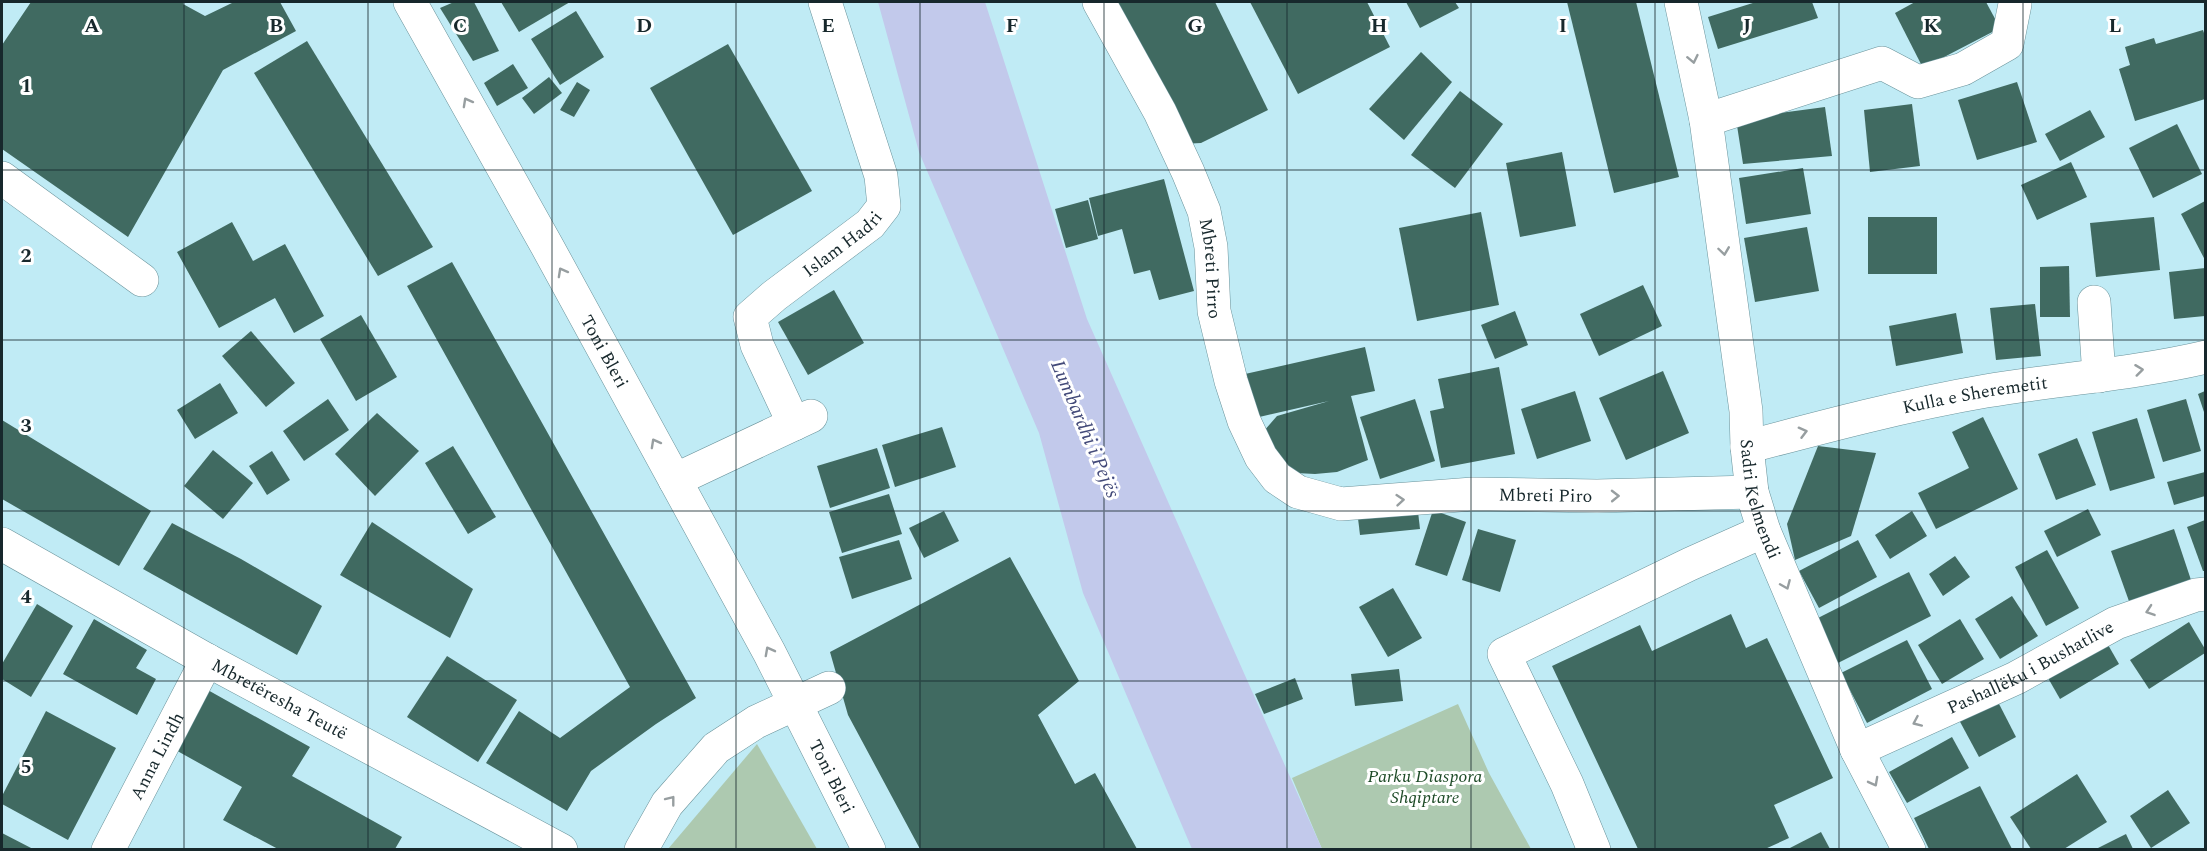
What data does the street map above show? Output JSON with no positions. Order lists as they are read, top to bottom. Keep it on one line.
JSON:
{"streets":{"street":["Islam Hadri","Mbreti Pirro","Toni Bleri","Kulla e Sheremetit","Mbreti Piro","Sadri Kelmendi","Pashallëku i Bushatlive","Mbretëresha Teutë","Anna Lindh"]},"crossings":[["Islam Hadri","Toni Bleri"],["Mbreti Pirro","Mbreti Piro"],["Kulla e Sheremetit","Sadri Kelmendi"],["Mbreti Piro","Sadri Kelmendi"],["Sadri Kelmendi","Pashallëku i Bushatlive"],["Mbretëresha Teutë","Anna Lindh"]],"one_way":["Toni Bleri","Kulla e Sheremetit","Mbreti Piro","Sadri Kelmendi","Pashallëku i Bushatlive"],"water":["Lumbardhi i Pejës"],"parks":["Parku Diaspora Shqiptare"],"grid":{"columns":["A","B","C","D","E","F","G","H","I","J","K","L"],"rows":["1","2","3","4","5"]}}
